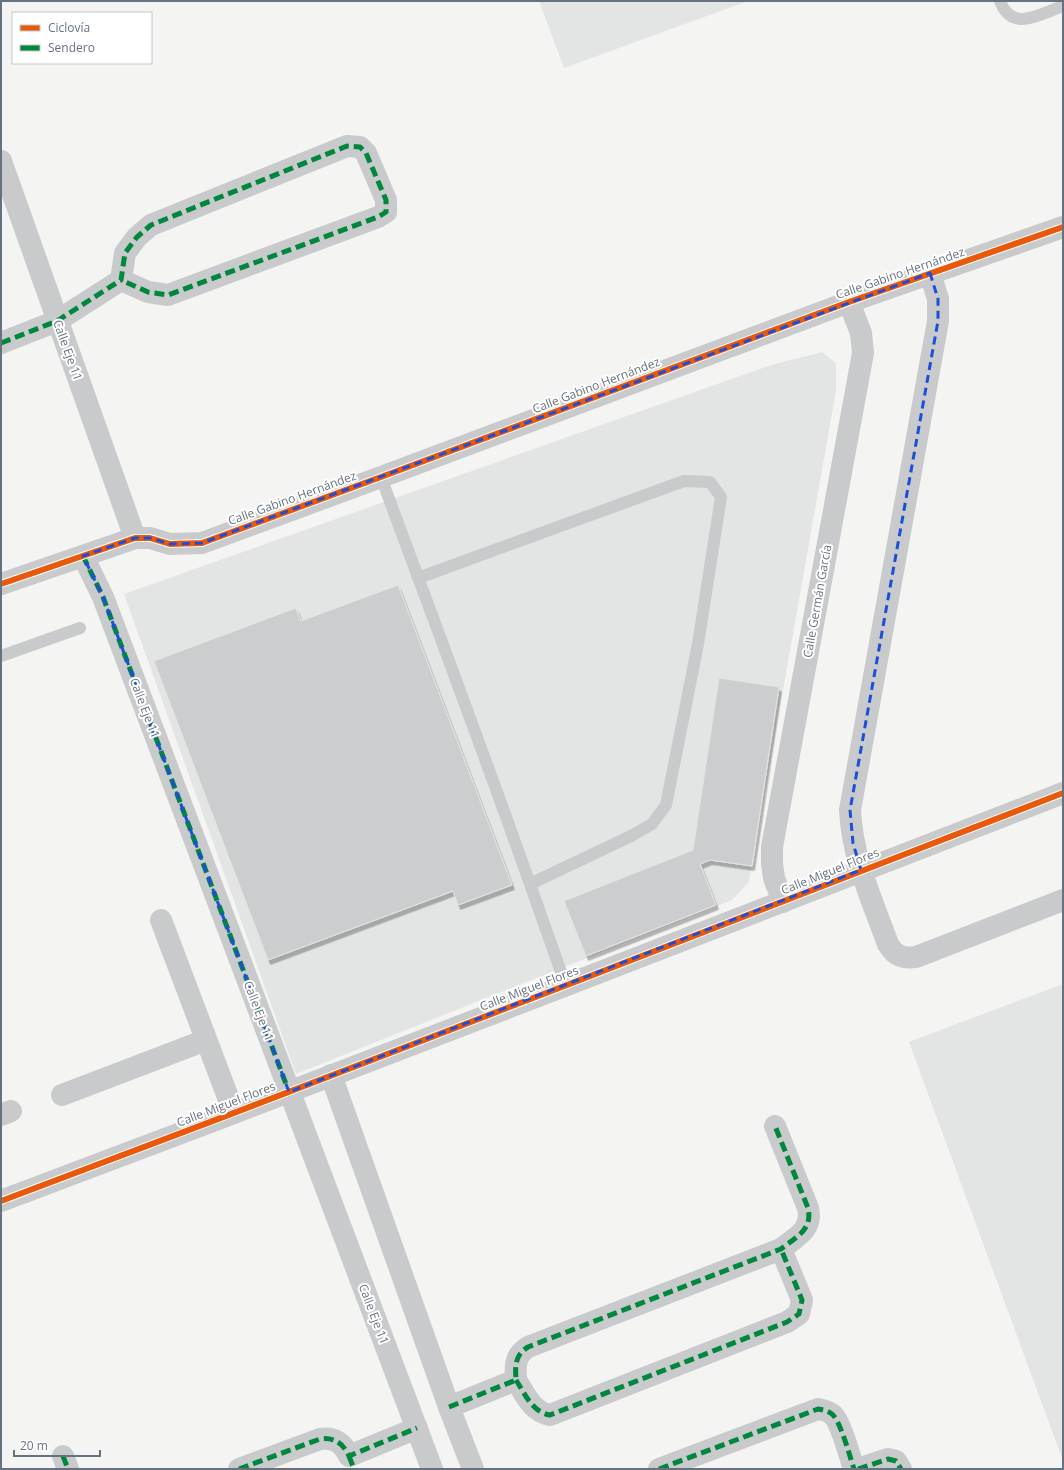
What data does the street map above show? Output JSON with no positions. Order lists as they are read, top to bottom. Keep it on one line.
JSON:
{"streets":{"street":["Calle Gabino Hernández","Calle Eje 11","Calle Germán García","Calle Miguel Flores"]},"crossings":[["Calle Gabino Hernández","Calle Eje 11"],["Calle Gabino Hernández","Calle Germán García"],["Calle Eje 11","Calle Miguel Flores"],["Calle Germán García","Calle Miguel Flores"]],"legend":["Ciclovía","Sendero"],"scale_bar":"20 m"}
